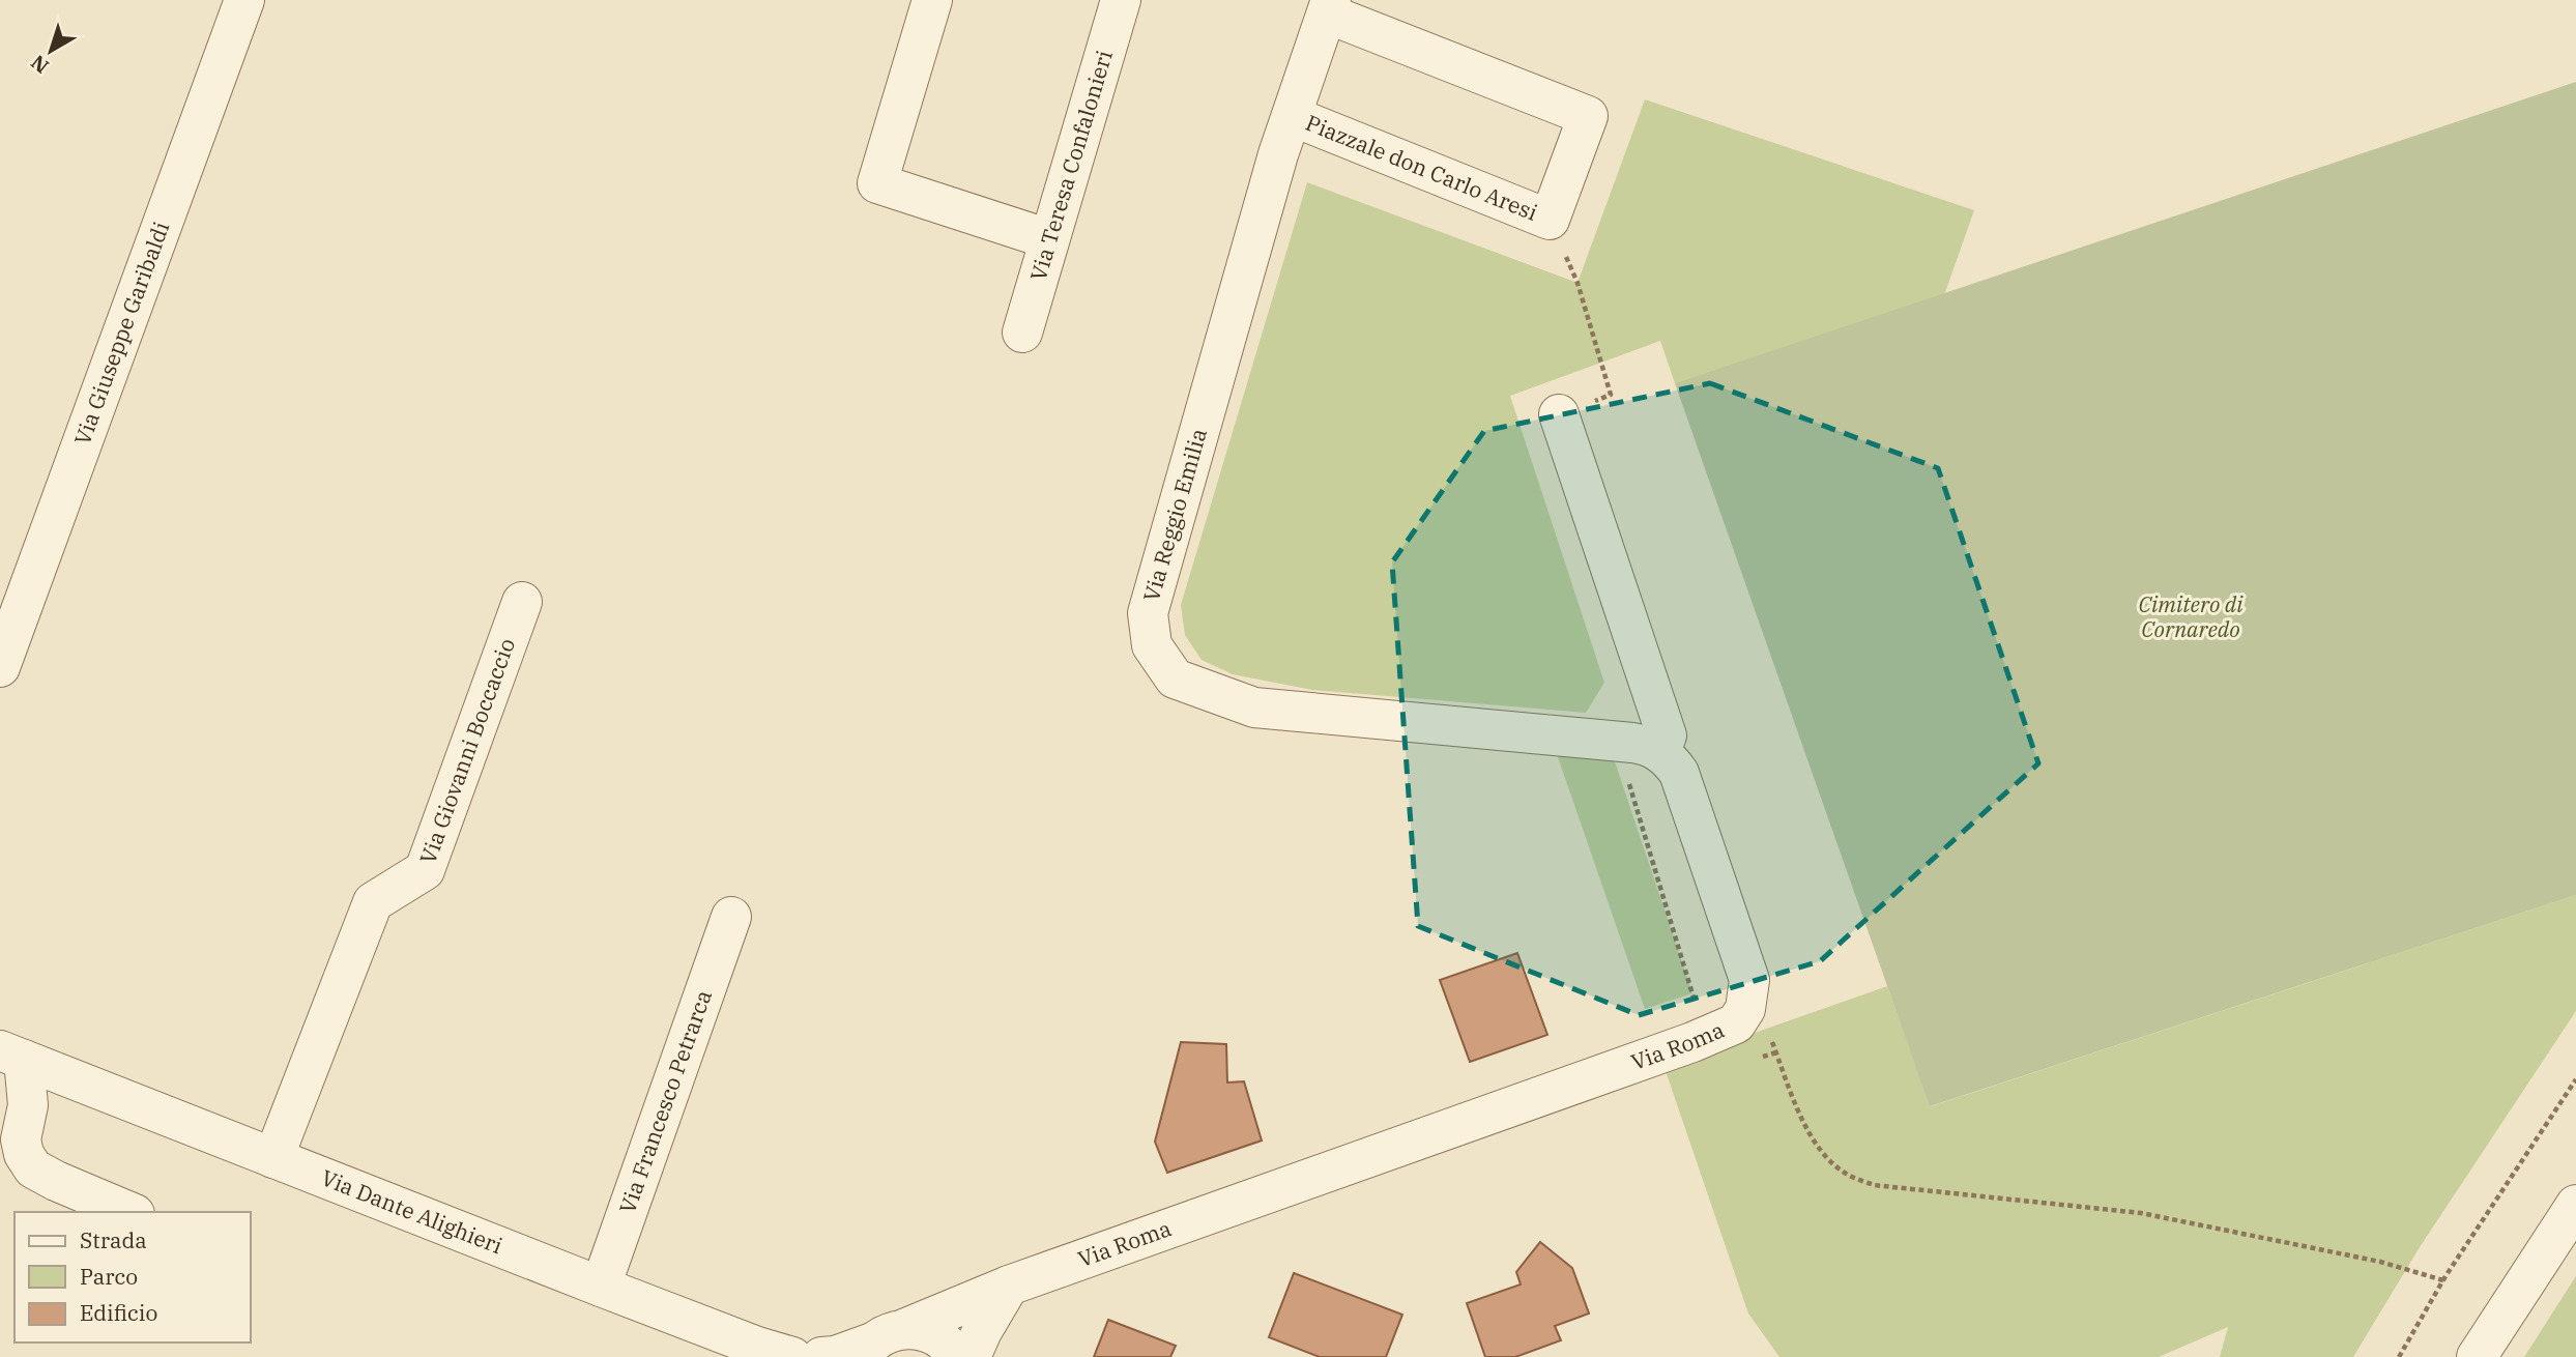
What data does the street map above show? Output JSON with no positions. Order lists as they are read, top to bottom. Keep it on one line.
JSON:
{"streets":{"street":["Via Teresa Confalonieri","Piazzale don Carlo Aresi","Via Giuseppe Garibaldi","Via Reggio Emilia","Via Giovanni Boccaccio","Via Roma","Via Francesco Petrarca","Via Dante Alighieri"]},"crossings":[["Piazzale don Carlo Aresi","Via Reggio Emilia"],["Via Reggio Emilia","Via Roma"],["Via Giovanni Boccaccio","Via Dante Alighieri"],["Via Francesco Petrarca","Via Dante Alighieri"]],"parks":["Cimitero di Cornaredo"],"legend":["Strada","Parco","Edificio"],"north":"bottom left"}
